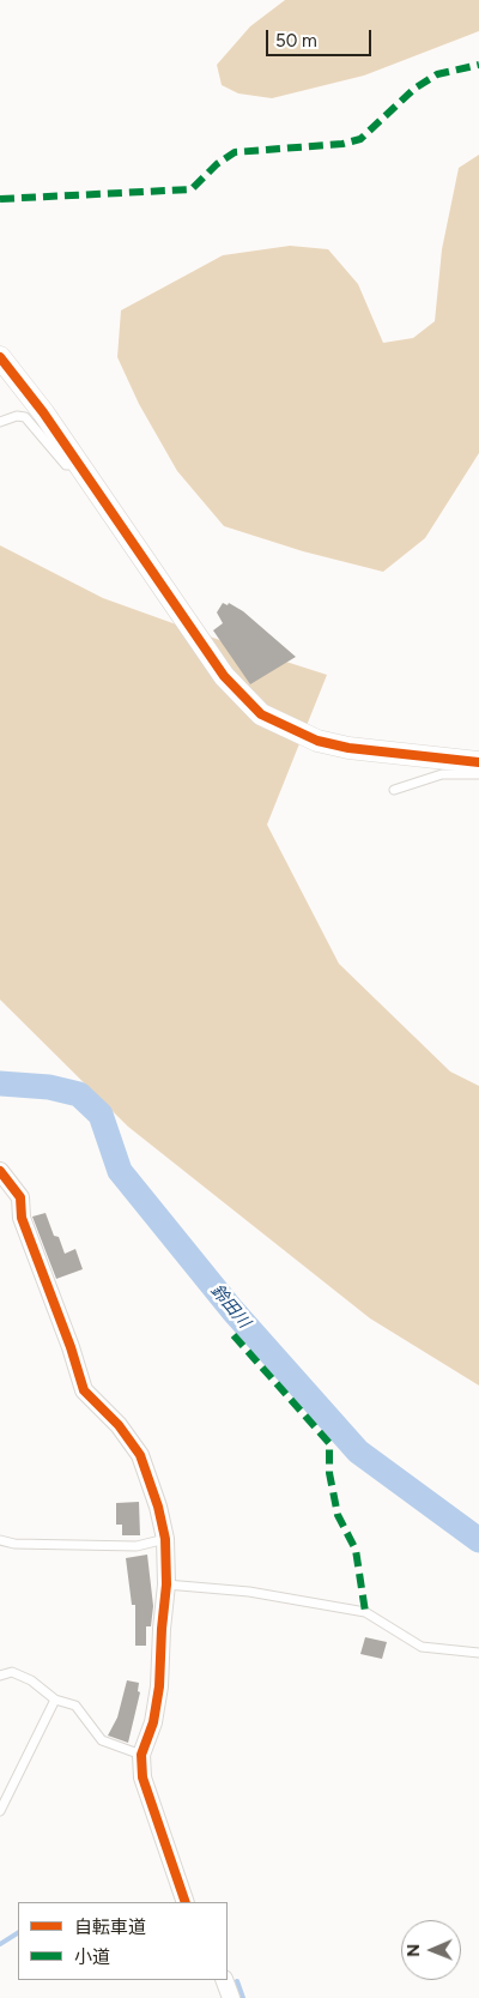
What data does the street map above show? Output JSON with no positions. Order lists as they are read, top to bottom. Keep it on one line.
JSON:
{"water":["鈴田川"],"legend":["自転車道","小道"],"scale_bar":"50 m","north":"left"}
